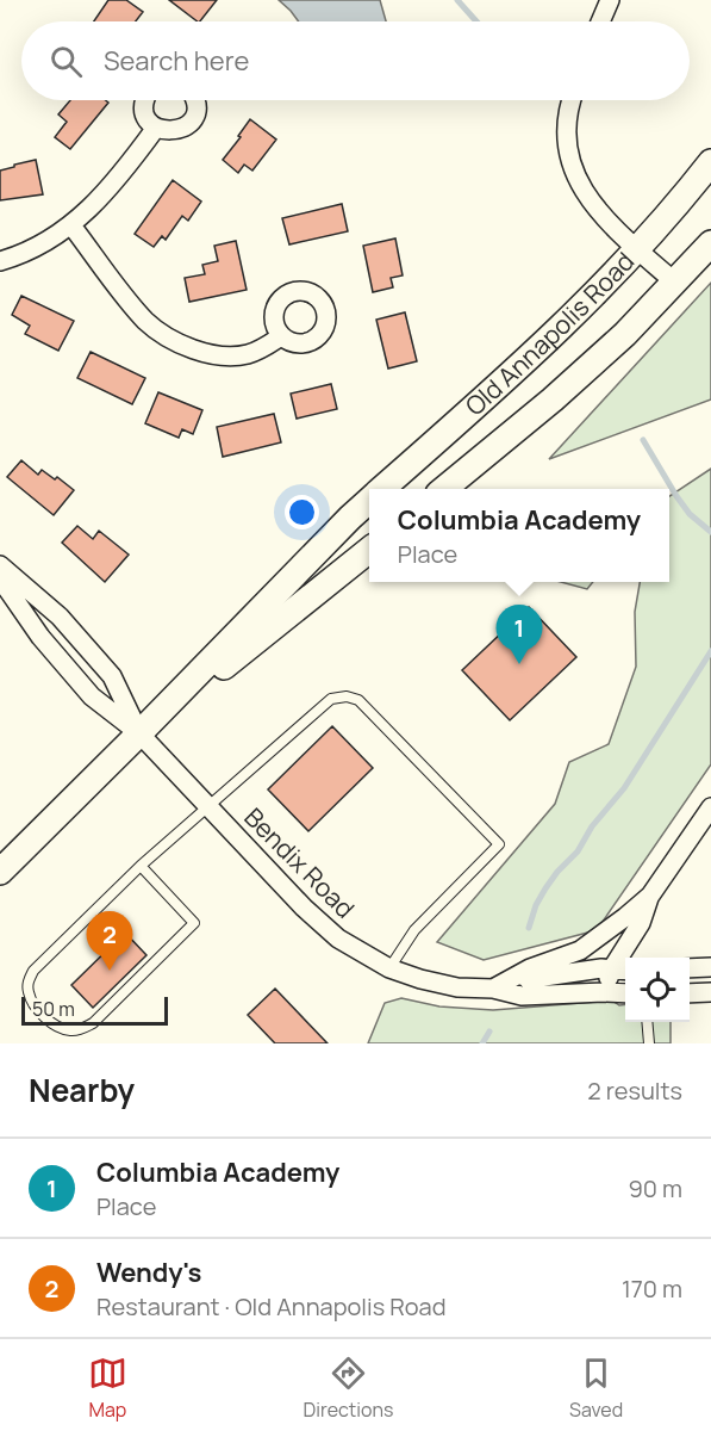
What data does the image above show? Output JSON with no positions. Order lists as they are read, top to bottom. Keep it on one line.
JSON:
{"streets":{"main road":["Old Annapolis Road"],"street":["Bendix Road"]},"crossings":[["Old Annapolis Road","Bendix Road"]],"scale_bar":"50 m","page":{"search":"Search here","popup":["Columbia Academy","Place"],"pins":["1","2"],"scale":"50 m","heading":["Nearby","2 results"],"list":[{"mark":"1","name":"Columbia Academy","note":"Place","value":"90 m"},{"mark":"2","name":"Wendy's","note":"Restaurant · Old Annapolis Road","value":"170 m"}],"nav":["Map","Directions","Saved"]}}
